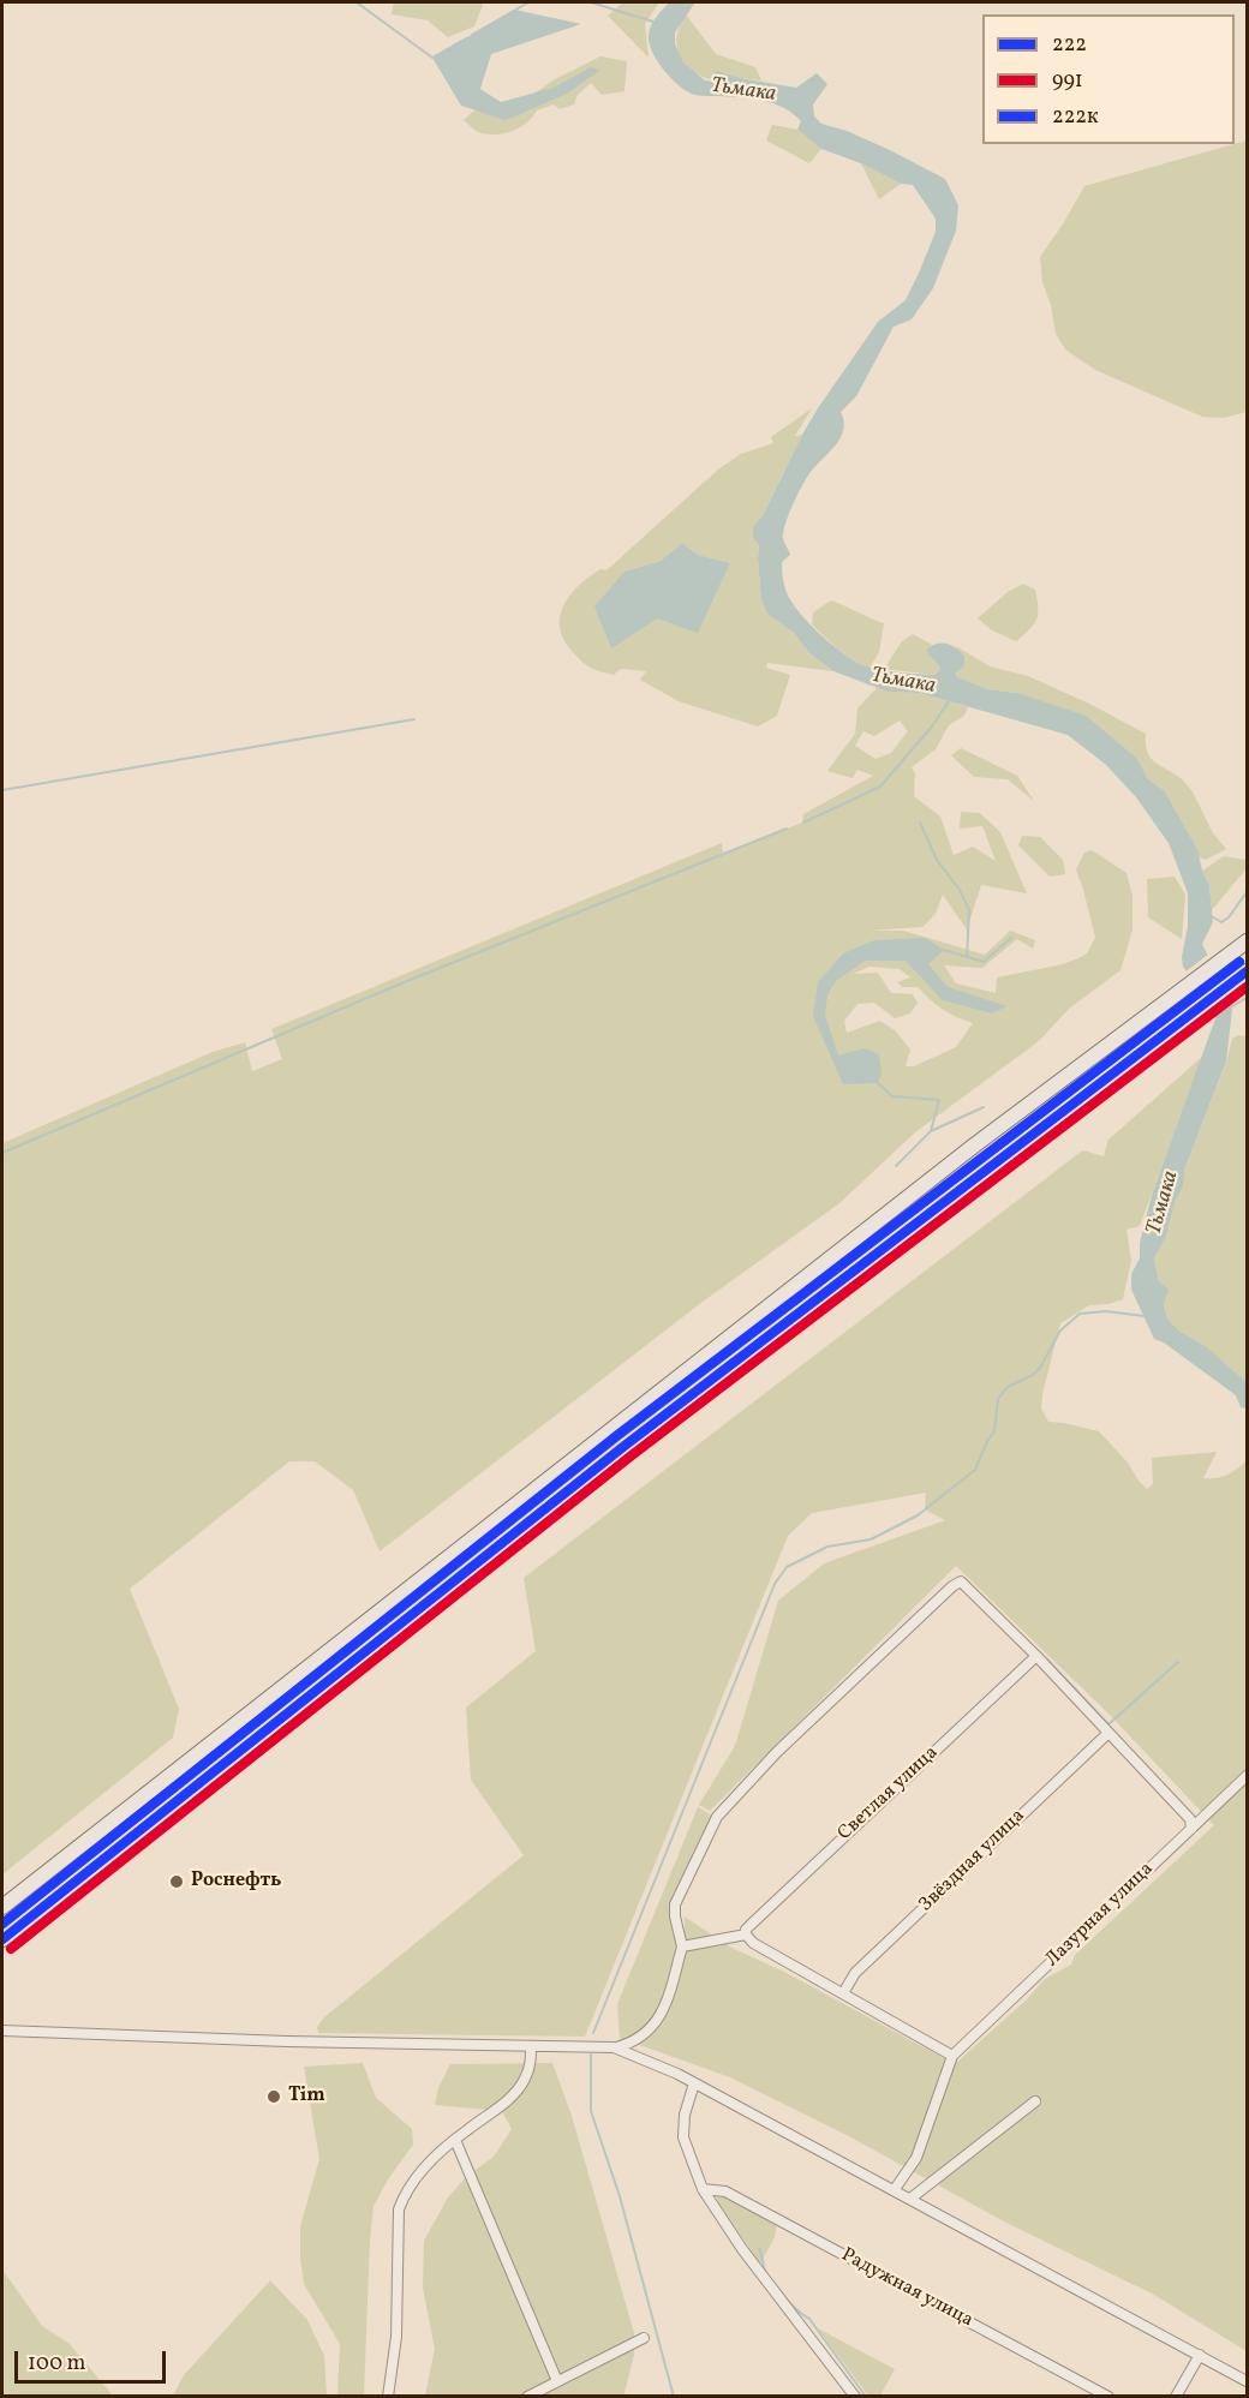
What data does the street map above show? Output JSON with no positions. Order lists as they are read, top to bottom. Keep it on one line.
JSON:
{"streets":{"street":["Светлая улица","Звёздная улица","Лазурная улица","Радужная улица"]},"water":["Тьмака"],"places":["Роснефть","Tim"],"lines":["transit line 222к","transit line 222","transit line 991"],"legend":["222","991","222к"],"scale_bar":"100 m"}
